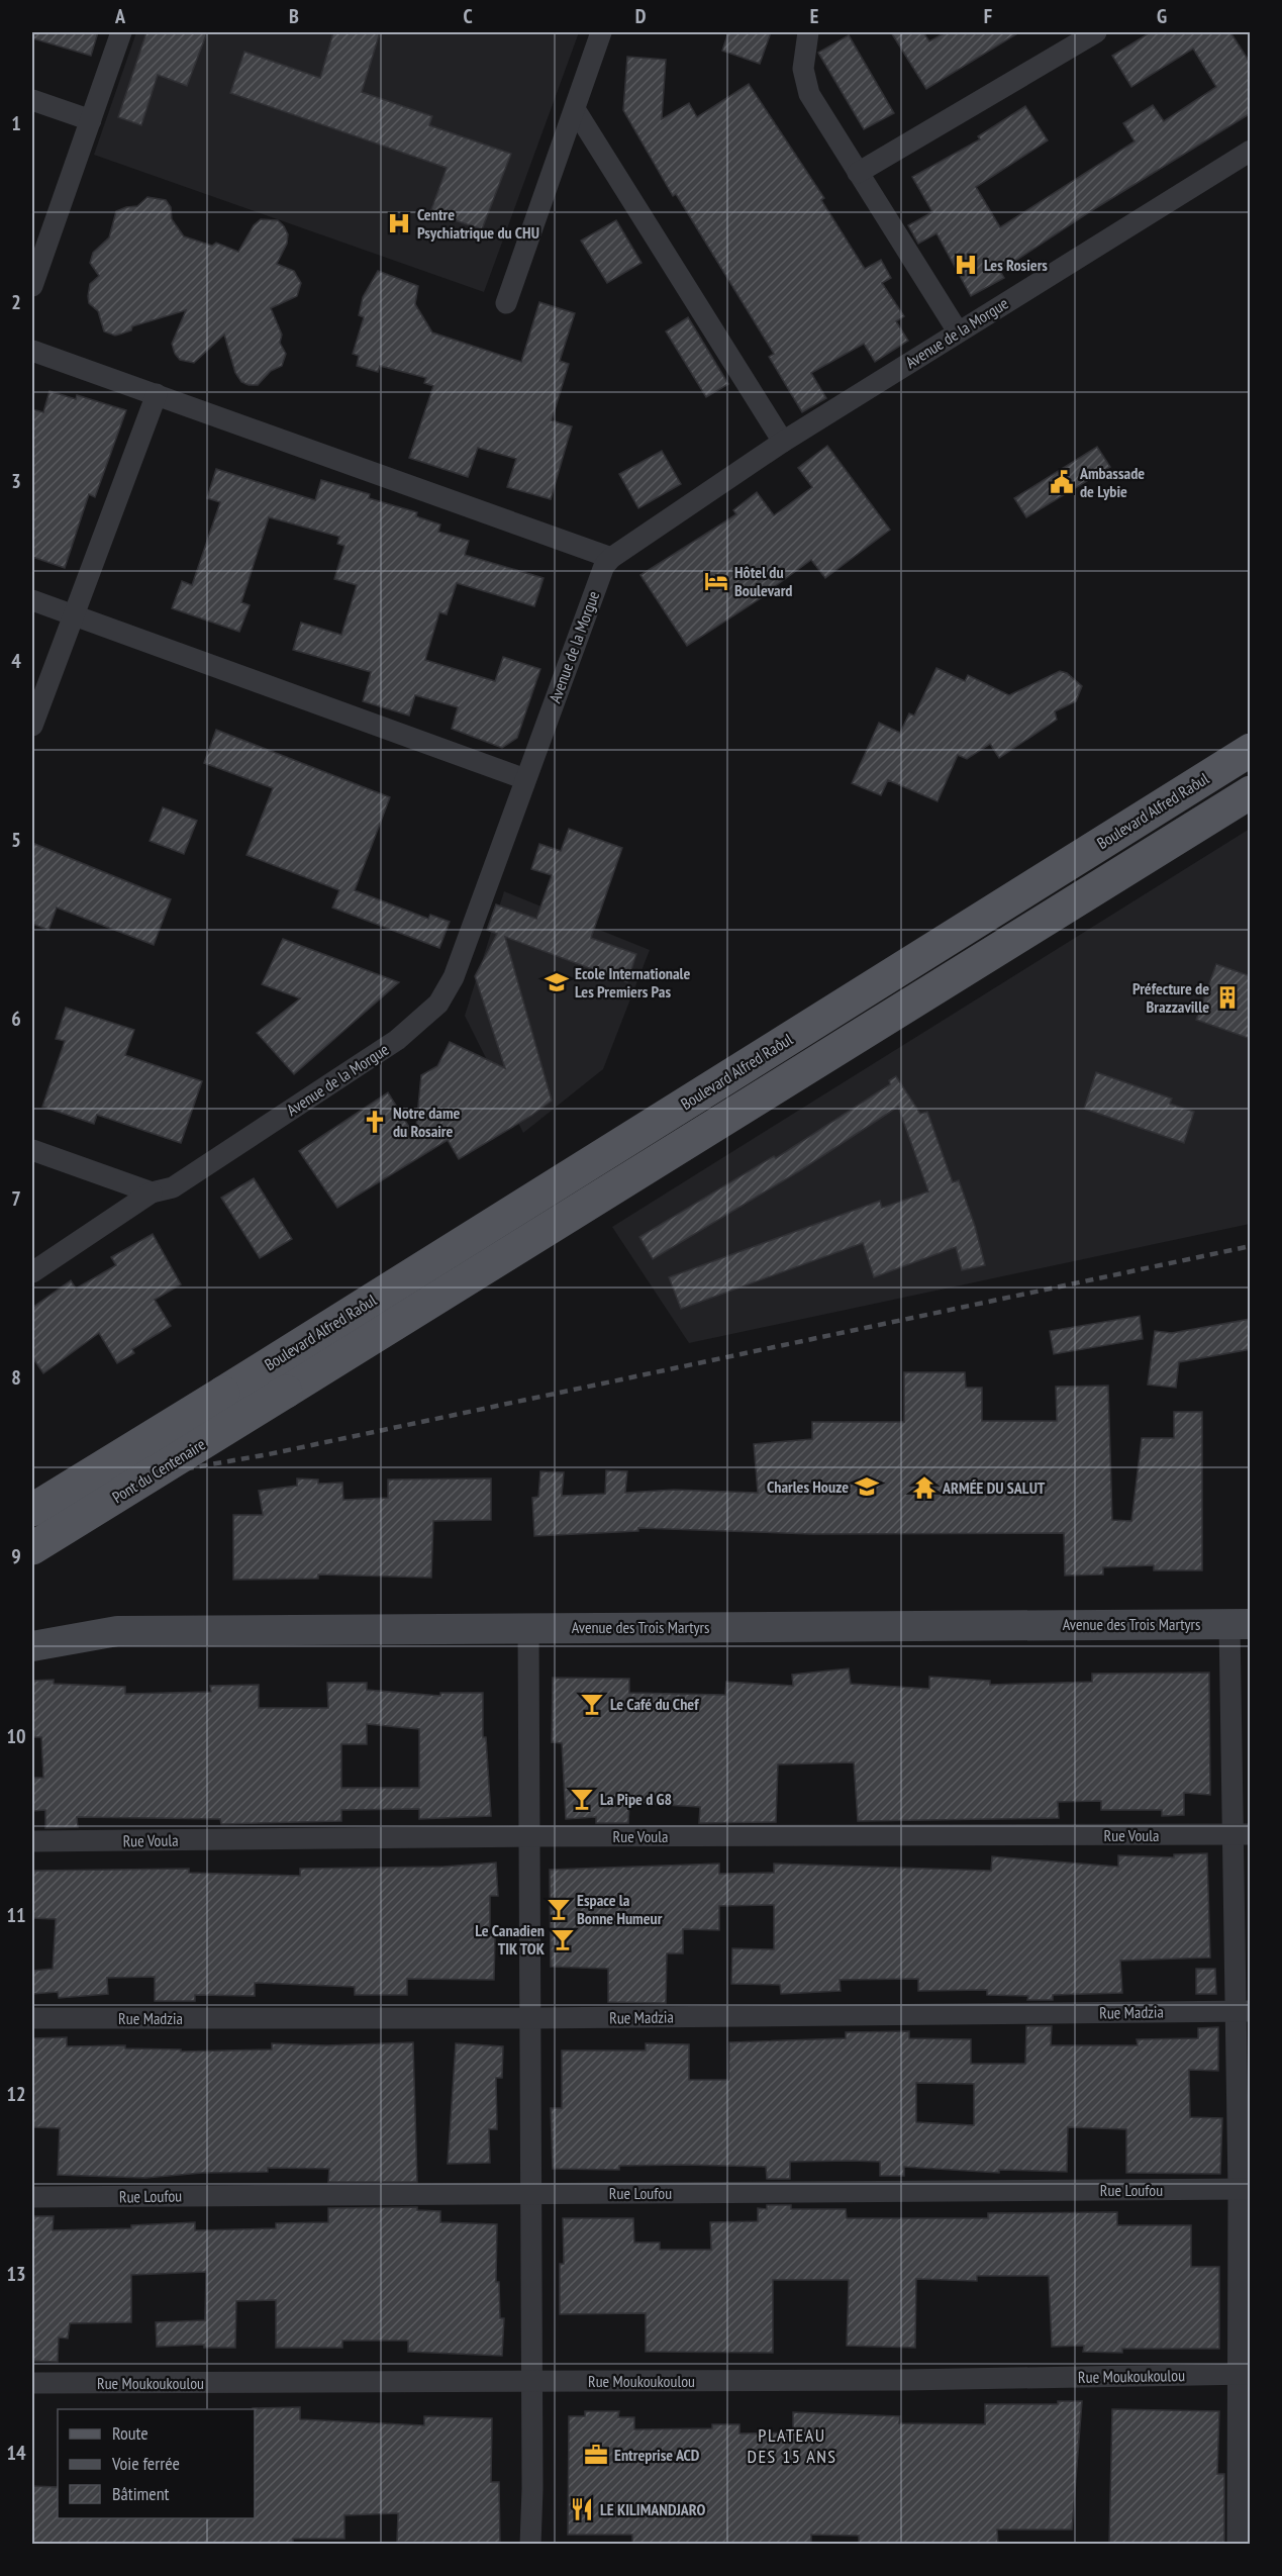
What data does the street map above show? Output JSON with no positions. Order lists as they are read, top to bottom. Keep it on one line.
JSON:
{"streets":{"main road":["Boulevard Alfred Raôul","Pont du Centenaire","Avenue des Trois Martyrs"],"street":["Avenue de la Morgue","Rue Voula","Rue Madzia","Rue Loufou","Rue Moukoukoulou"]},"crossings":[["Boulevard Alfred Raôul","Pont du Centenaire"]],"districts":["PLATEAU DES 15 ANS"],"places":{"hospital":["Centre Psychiatrique du CHU","Les Rosiers"],"public building":["Ambassade de Lybie"],"hotel":["Hôtel du Boulevard"],"school or university":["Ecole Internationale Les Premiers Pas","Charles Houze"],"building":["Préfecture de Brazzaville"],"church":["Notre dame du Rosaire"],"temple":["ARMÉE DU SALUT"],"bar":["Le Café du Chef","La Pipe d G8","Espace la Bonne Humeur","Le Canadien TIK TOK"],"office":["Entreprise ACD"],"restaurant":["LE KILIMANDJARO"]},"legend":["Route","Voie ferrée","Bâtiment"],"grid":{"columns":["A","B","C","D","E","F","G"],"rows":["1","2","3","4","5","6","7","8","9","10","11","12","13","14"]}}
